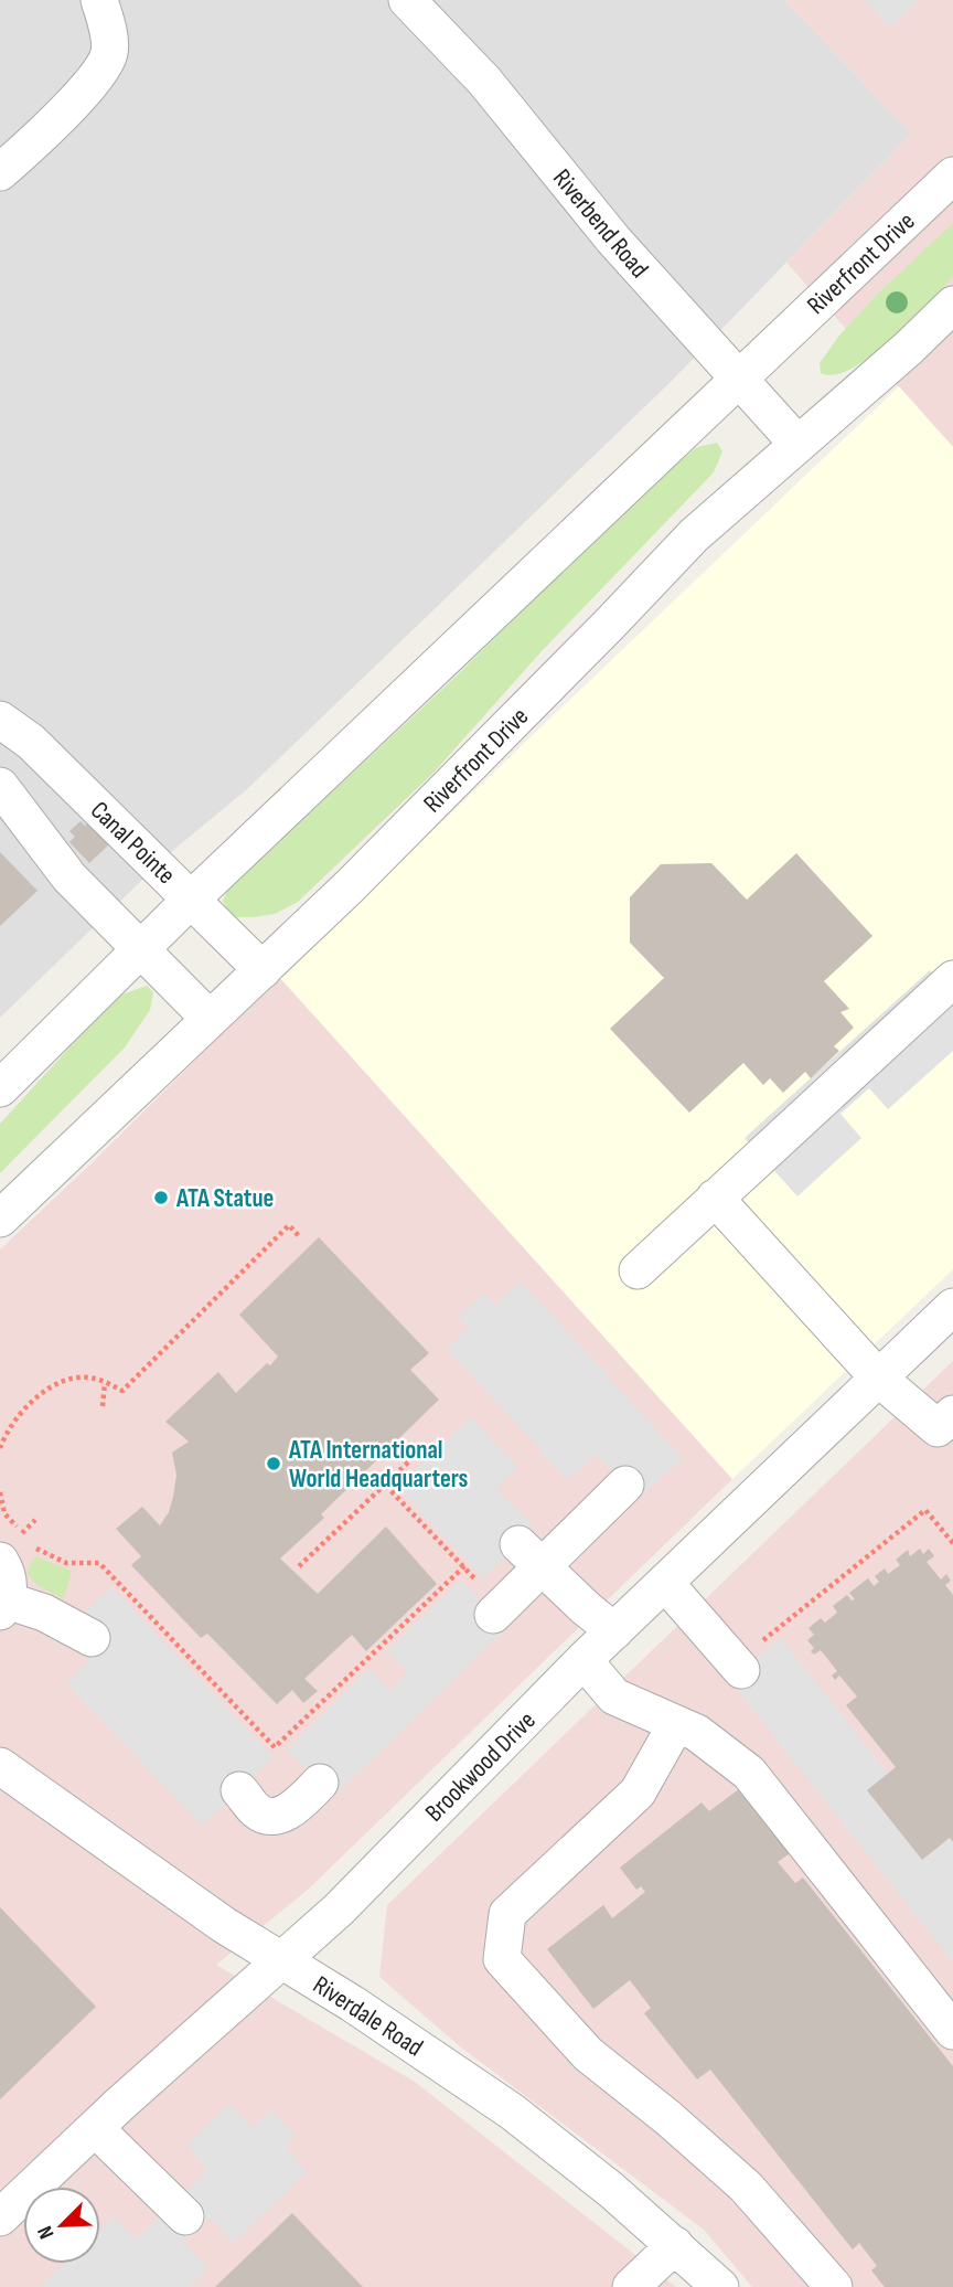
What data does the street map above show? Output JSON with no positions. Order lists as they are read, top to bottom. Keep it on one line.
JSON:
{"streets":{"street":["Riverbend Road","Riverfront Drive","Canal Pointe","Brookwood Drive","Riverdale Road"]},"crossings":[["Riverbend Road","Riverfront Drive"],["Riverfront Drive","Canal Pointe"],["Brookwood Drive","Riverdale Road"]],"places":["ATA Statue","ATA International World Headquarters"],"north":"bottom left"}
